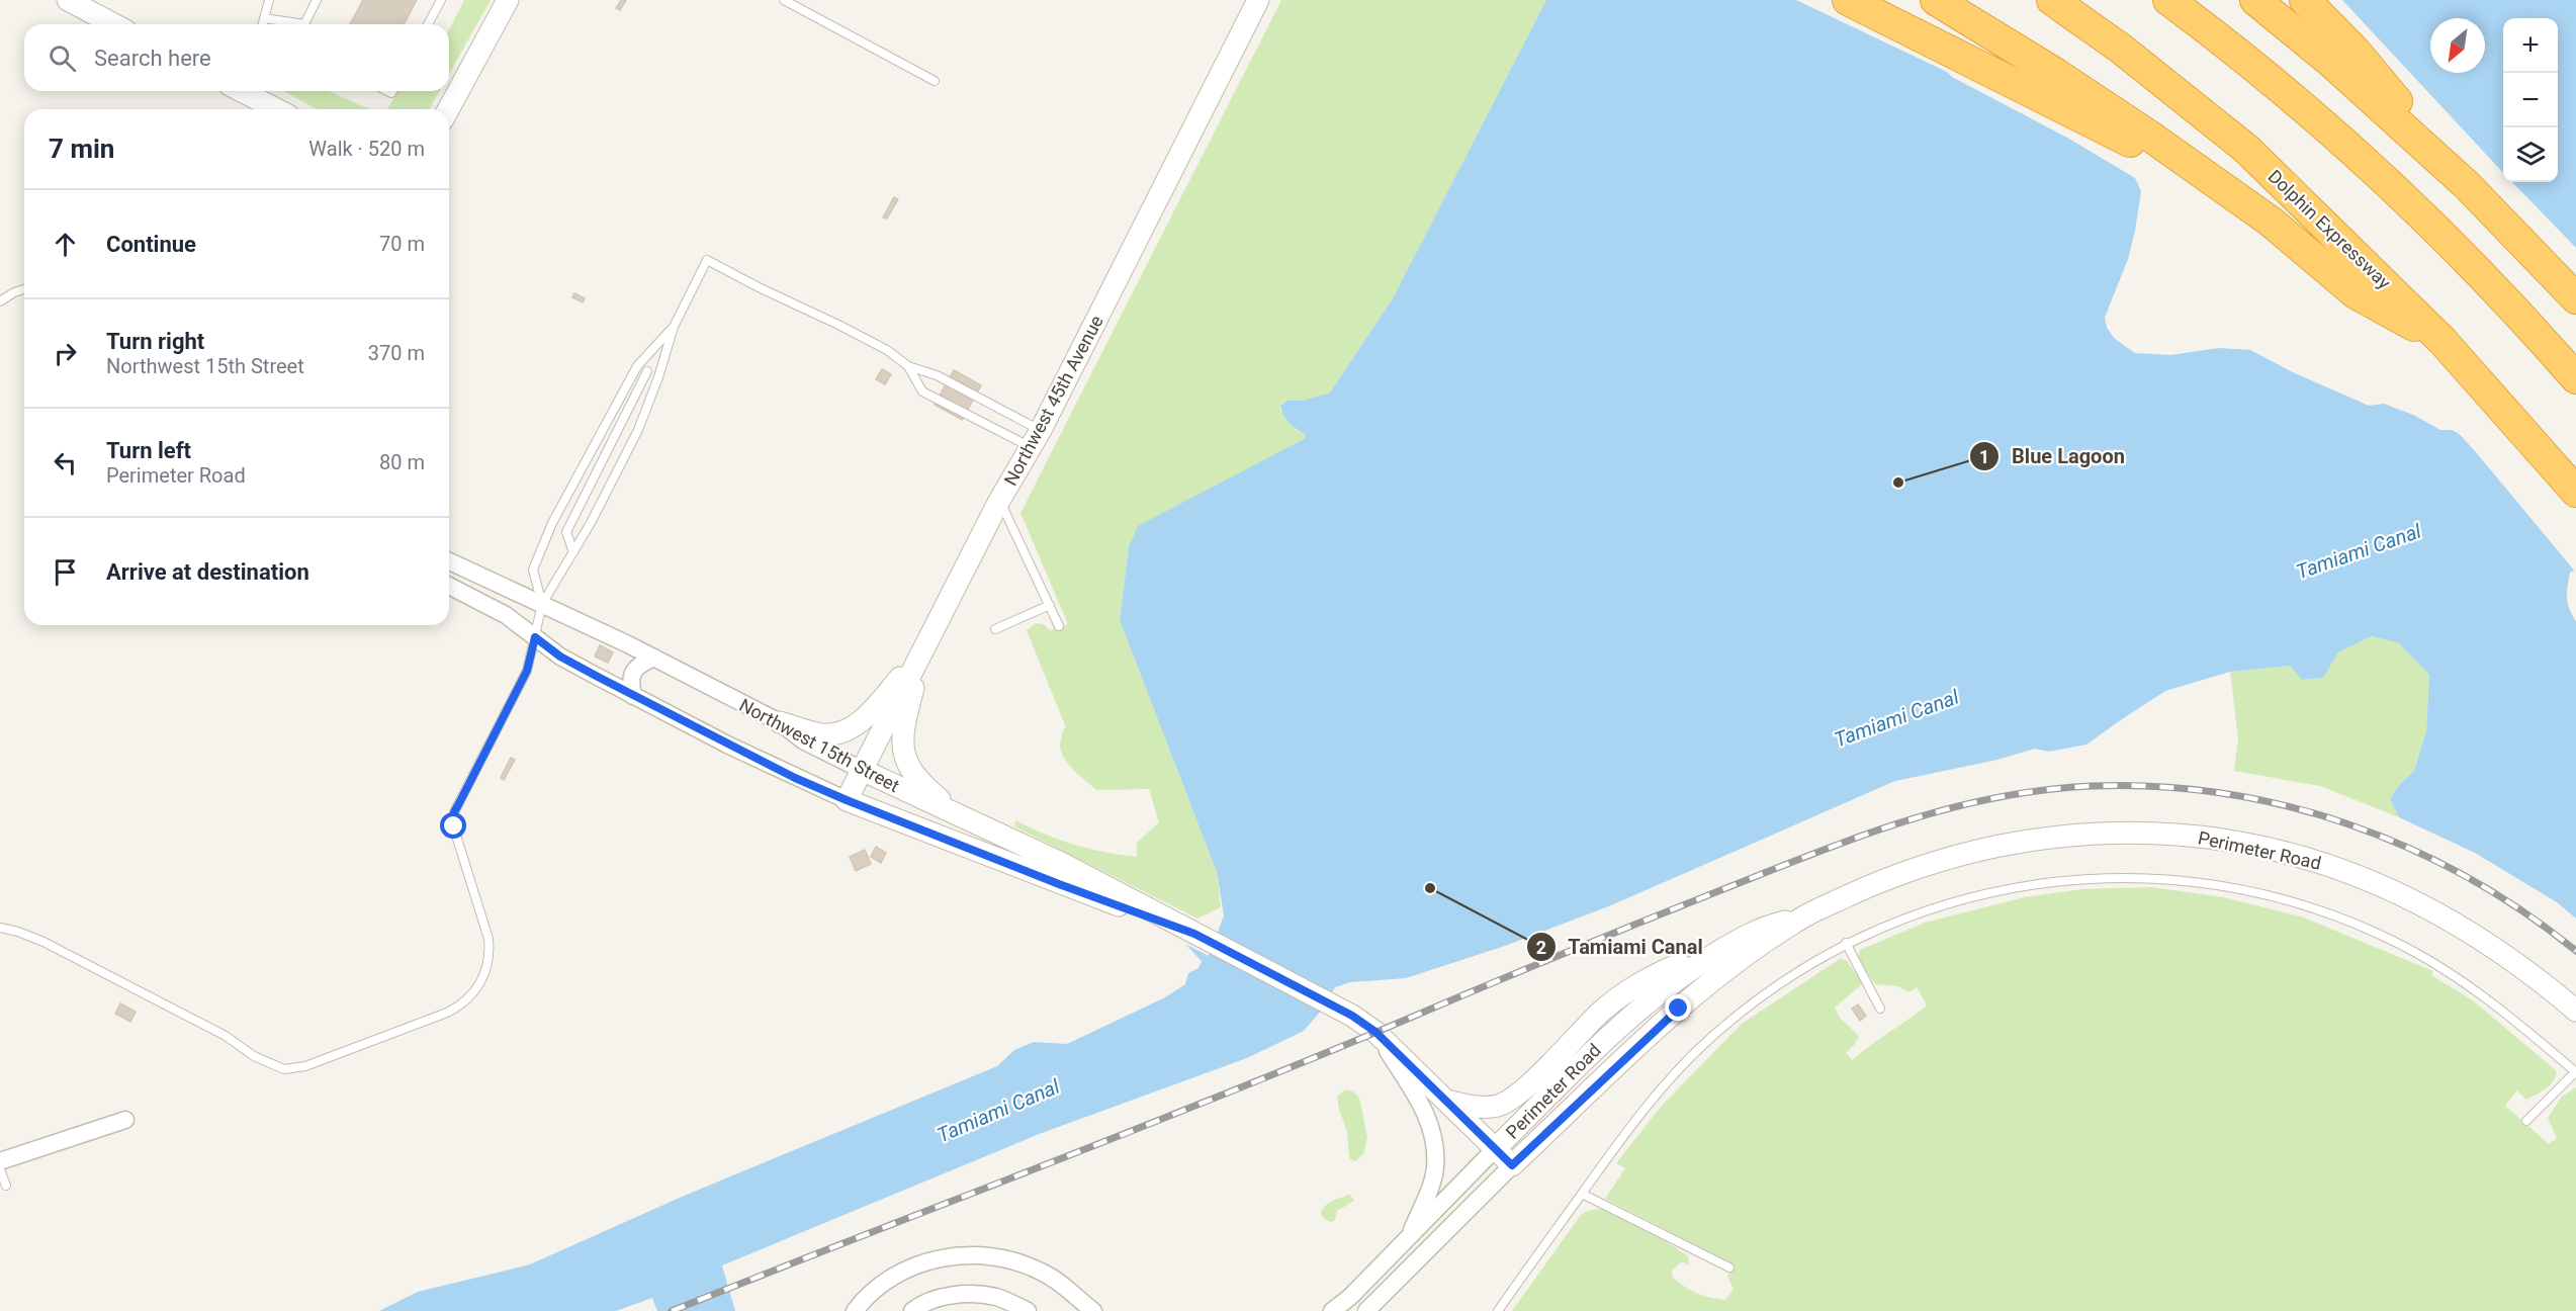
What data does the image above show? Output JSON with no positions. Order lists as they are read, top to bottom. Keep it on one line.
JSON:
{"streets":{"highway":["Dolphin Expressway"],"street":["Northwest 45th Avenue","Northwest 15th Street","Perimeter Road"]},"crossings":[["Northwest 45th Avenue","Northwest 15th Street"],["Northwest 15th Street","Perimeter Road"]],"water":["Tamiami Canal"],"places":["Blue Lagoon","Tamiami Canal"],"north":"bottom left","page":{"map_buttons":["+","−"],"search":"Search here","heading":["7 min","Walk · 520 m"],"list":[["Continue","70 m"],["Turn right","Northwest 15th Street","370 m"],["Turn left","Perimeter Road","80 m"],"Arrive at destination"]}}
